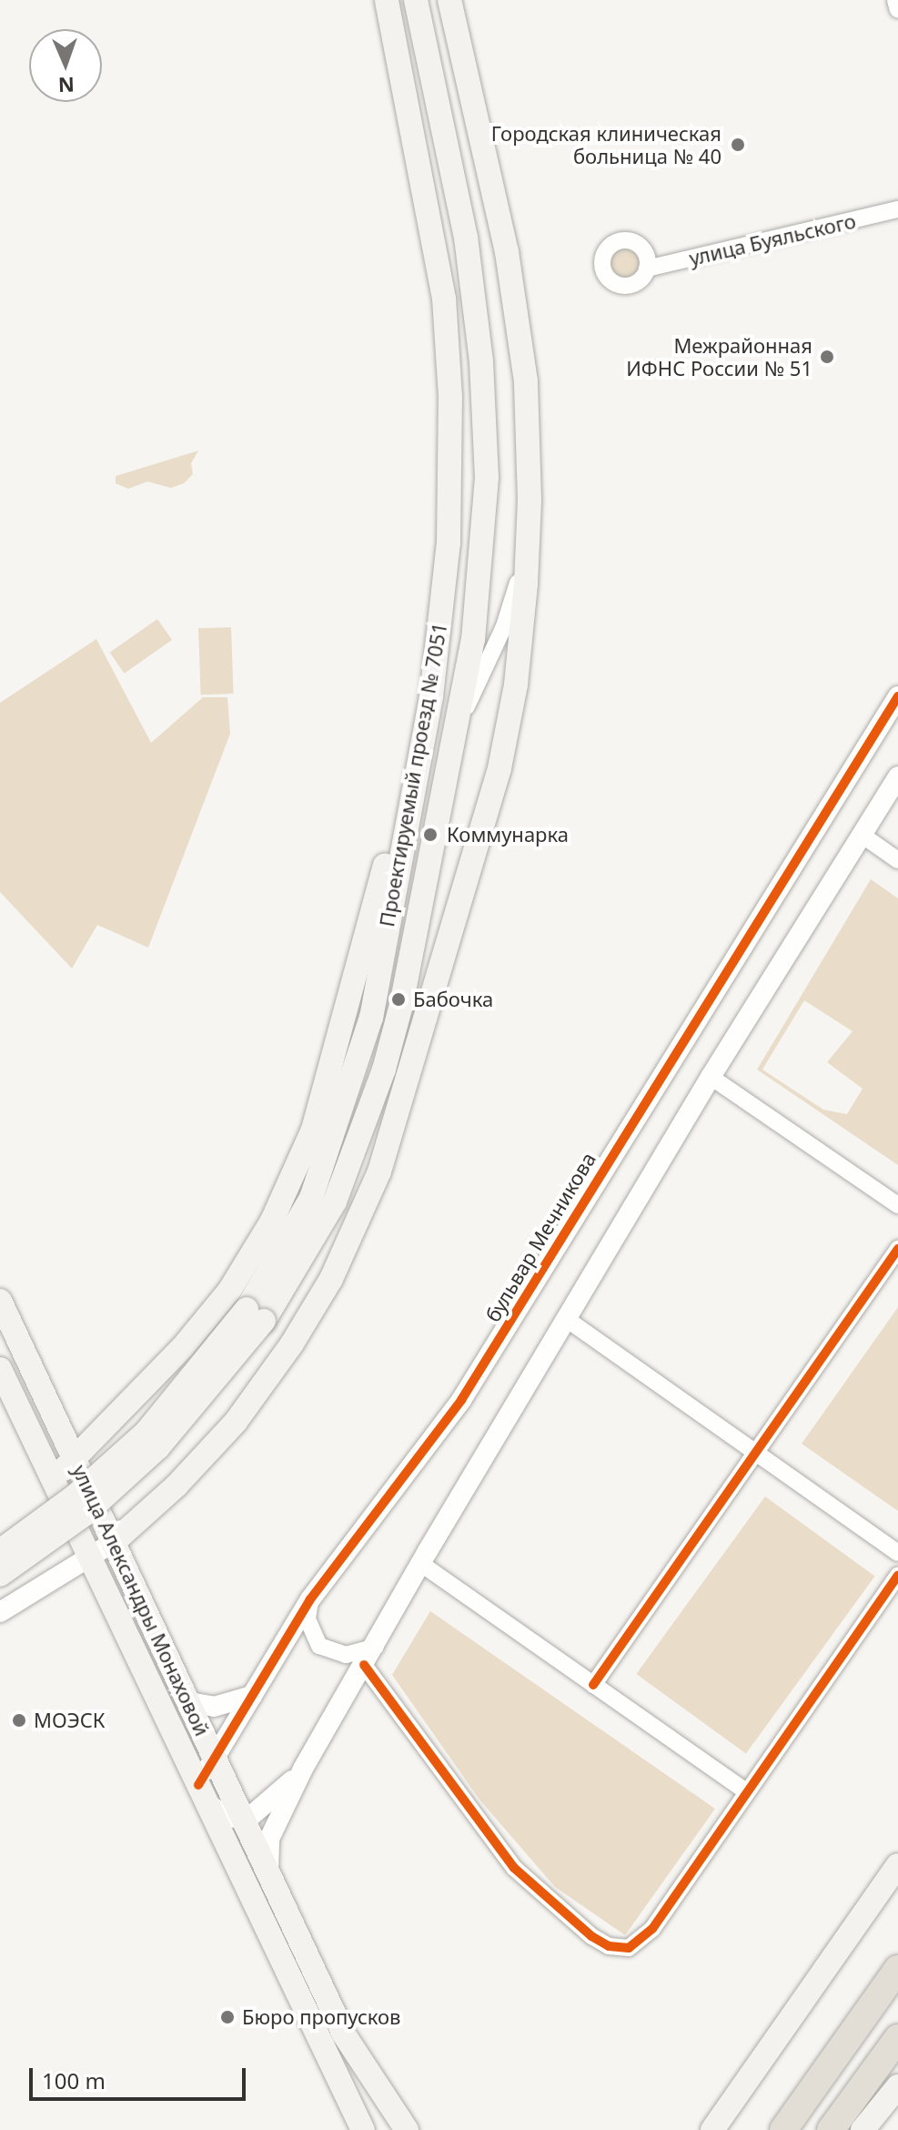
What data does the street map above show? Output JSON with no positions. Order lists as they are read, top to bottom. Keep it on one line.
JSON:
{"streets":{"main road":["Проектируемый проезд № 7051","улица Александры Монаховой"],"street":["улица Буяльского","бульвар Мечникова"]},"crossings":[["бульвар Мечникова","улица Александры Монаховой"]],"places":["Городская клиническая больница № 40","Межрайонная ИФНС России № 51","Коммунарка","Бабочка","МОЭСК","Бюро пропусков"],"scale_bar":"100 m","north":"bottom"}
